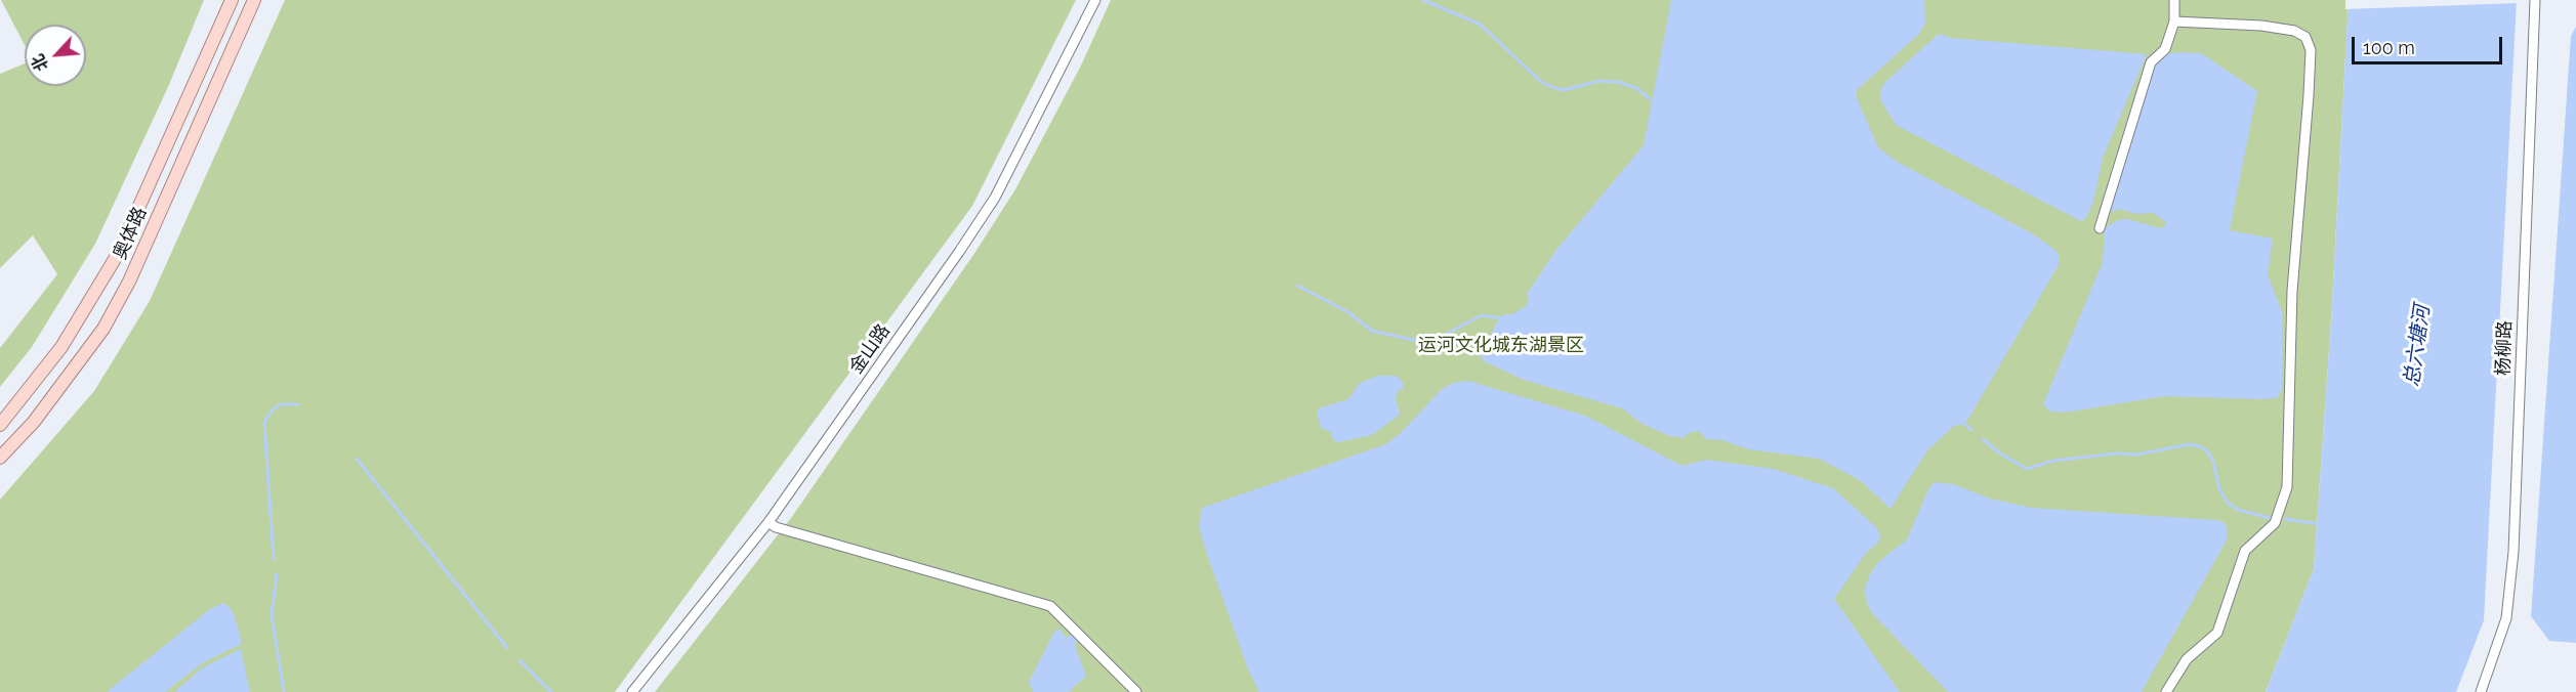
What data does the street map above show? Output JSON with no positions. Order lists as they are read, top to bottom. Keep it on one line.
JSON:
{"streets":{"main road":["奥体路"],"street":["杨柳路","金山路"]},"water":["总六塘河"],"parks":["运河文化城东湖景区"],"scale_bar":"100 m","north":"bottom left"}
